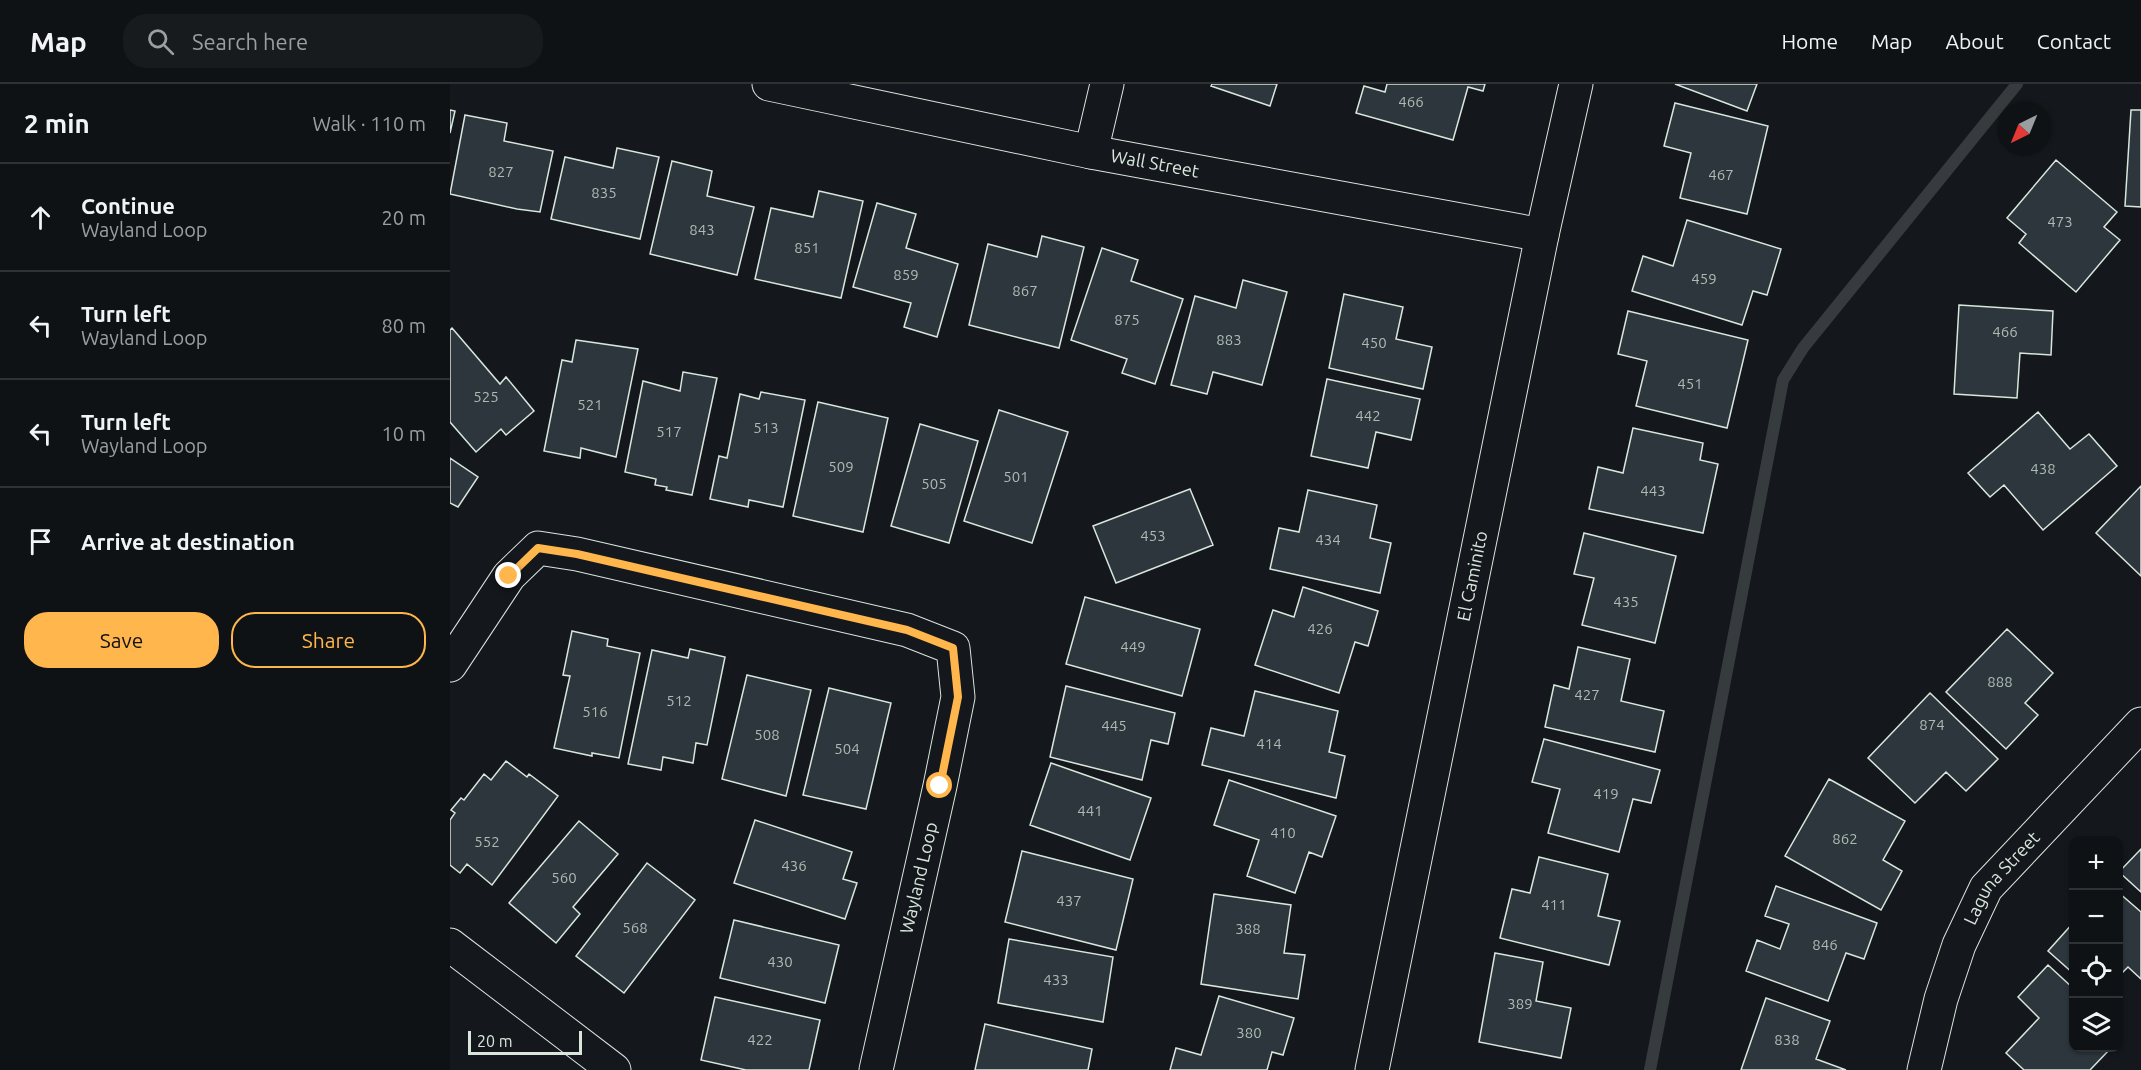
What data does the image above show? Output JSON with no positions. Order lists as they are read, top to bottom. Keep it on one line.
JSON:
{"streets":{"street":["Wall Street","El Caminito","Wayland Loop","Laguna Street"]},"crossings":[["Wall Street","El Caminito"]],"house_numbers":["466","827","467","835","473","843","851","859","459","867","875","466","883","450","451","525","521","442","513","517","509","438","501","505","443","453","434","435","426","449","888","427","512","516","874","445","508","414","504","419","441","410","862","552","436","560","437","411","568","388","846","430","433","389","380","422","838"],"scale_bar":"20 m","north":"bottom left","page":{"header":"Map","search":"Search here","nav":["Home","Map","About","Contact"],"heading":["2 min","Walk · 110 m"],"list":[["Continue","Wayland Loop","20 m"],["Turn left","Wayland Loop","80 m"],["Turn left","Wayland Loop","10 m"],"Arrive at destination"],"buttons":["Save","Share"],"map_buttons":["+","−"],"scale":"20 m"}}
